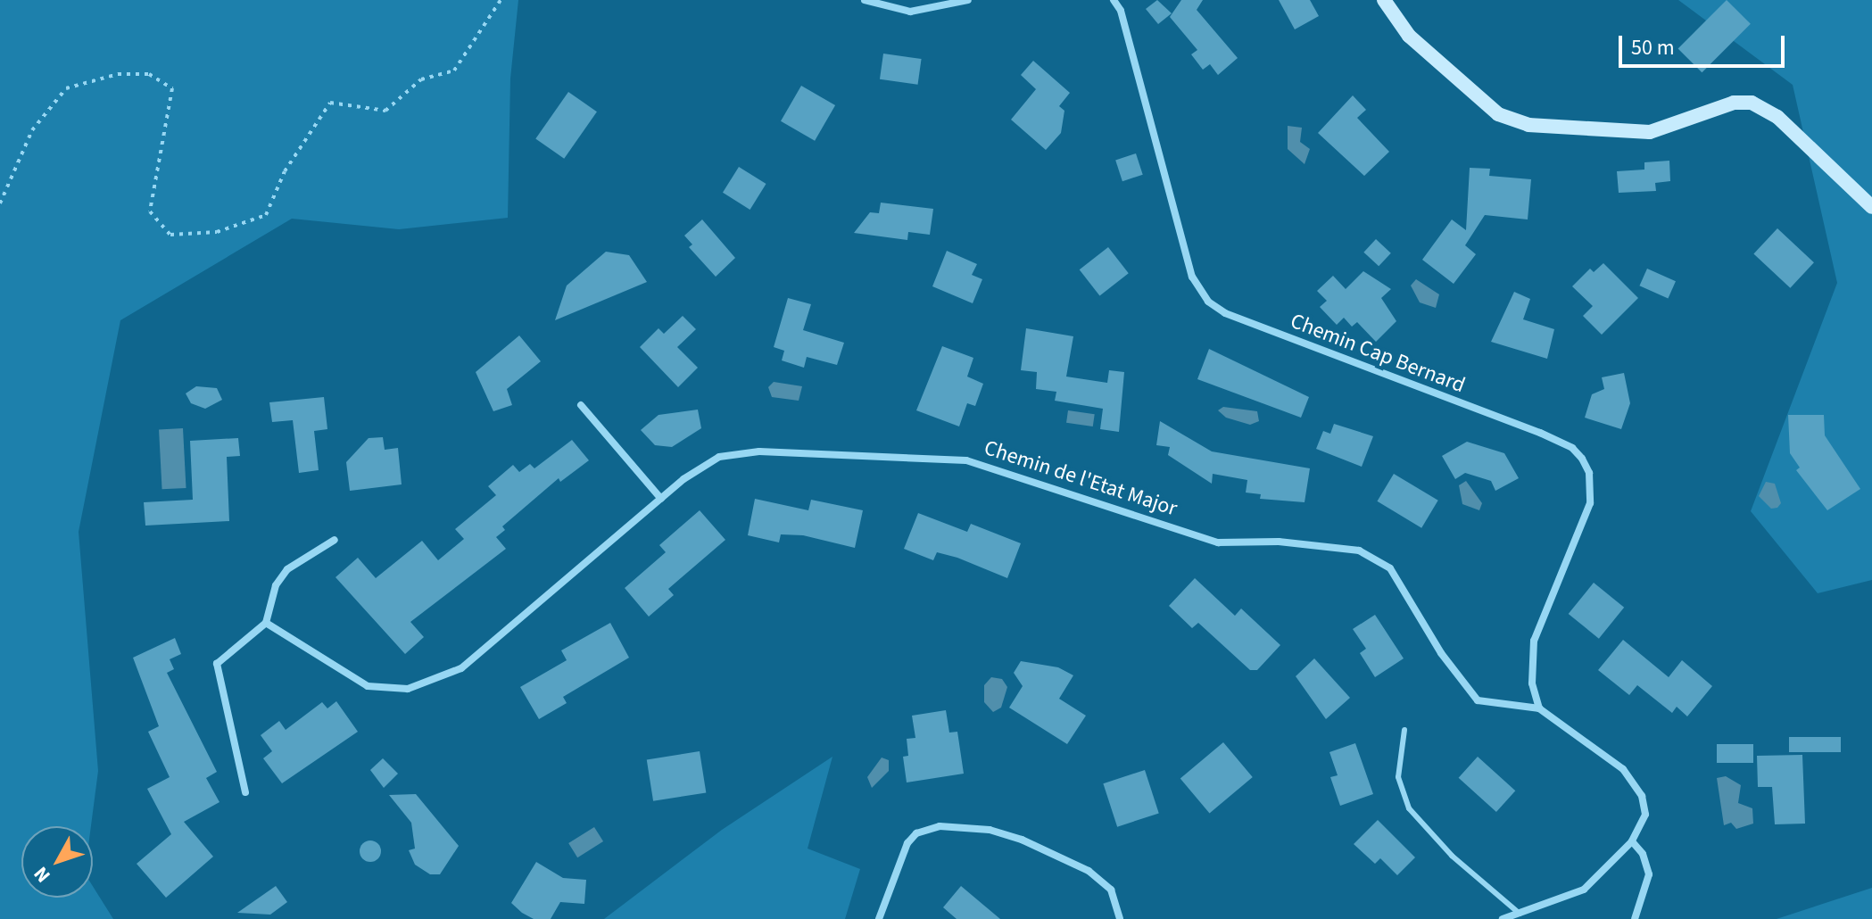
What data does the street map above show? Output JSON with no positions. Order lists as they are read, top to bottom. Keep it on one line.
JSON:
{"streets":{"street":["Chemin Cap Bernard","Chemin de l'Etat Major"]},"crossings":[["Chemin Cap Bernard","Chemin de l'Etat Major"]],"scale_bar":"50 m","north":"bottom left"}
